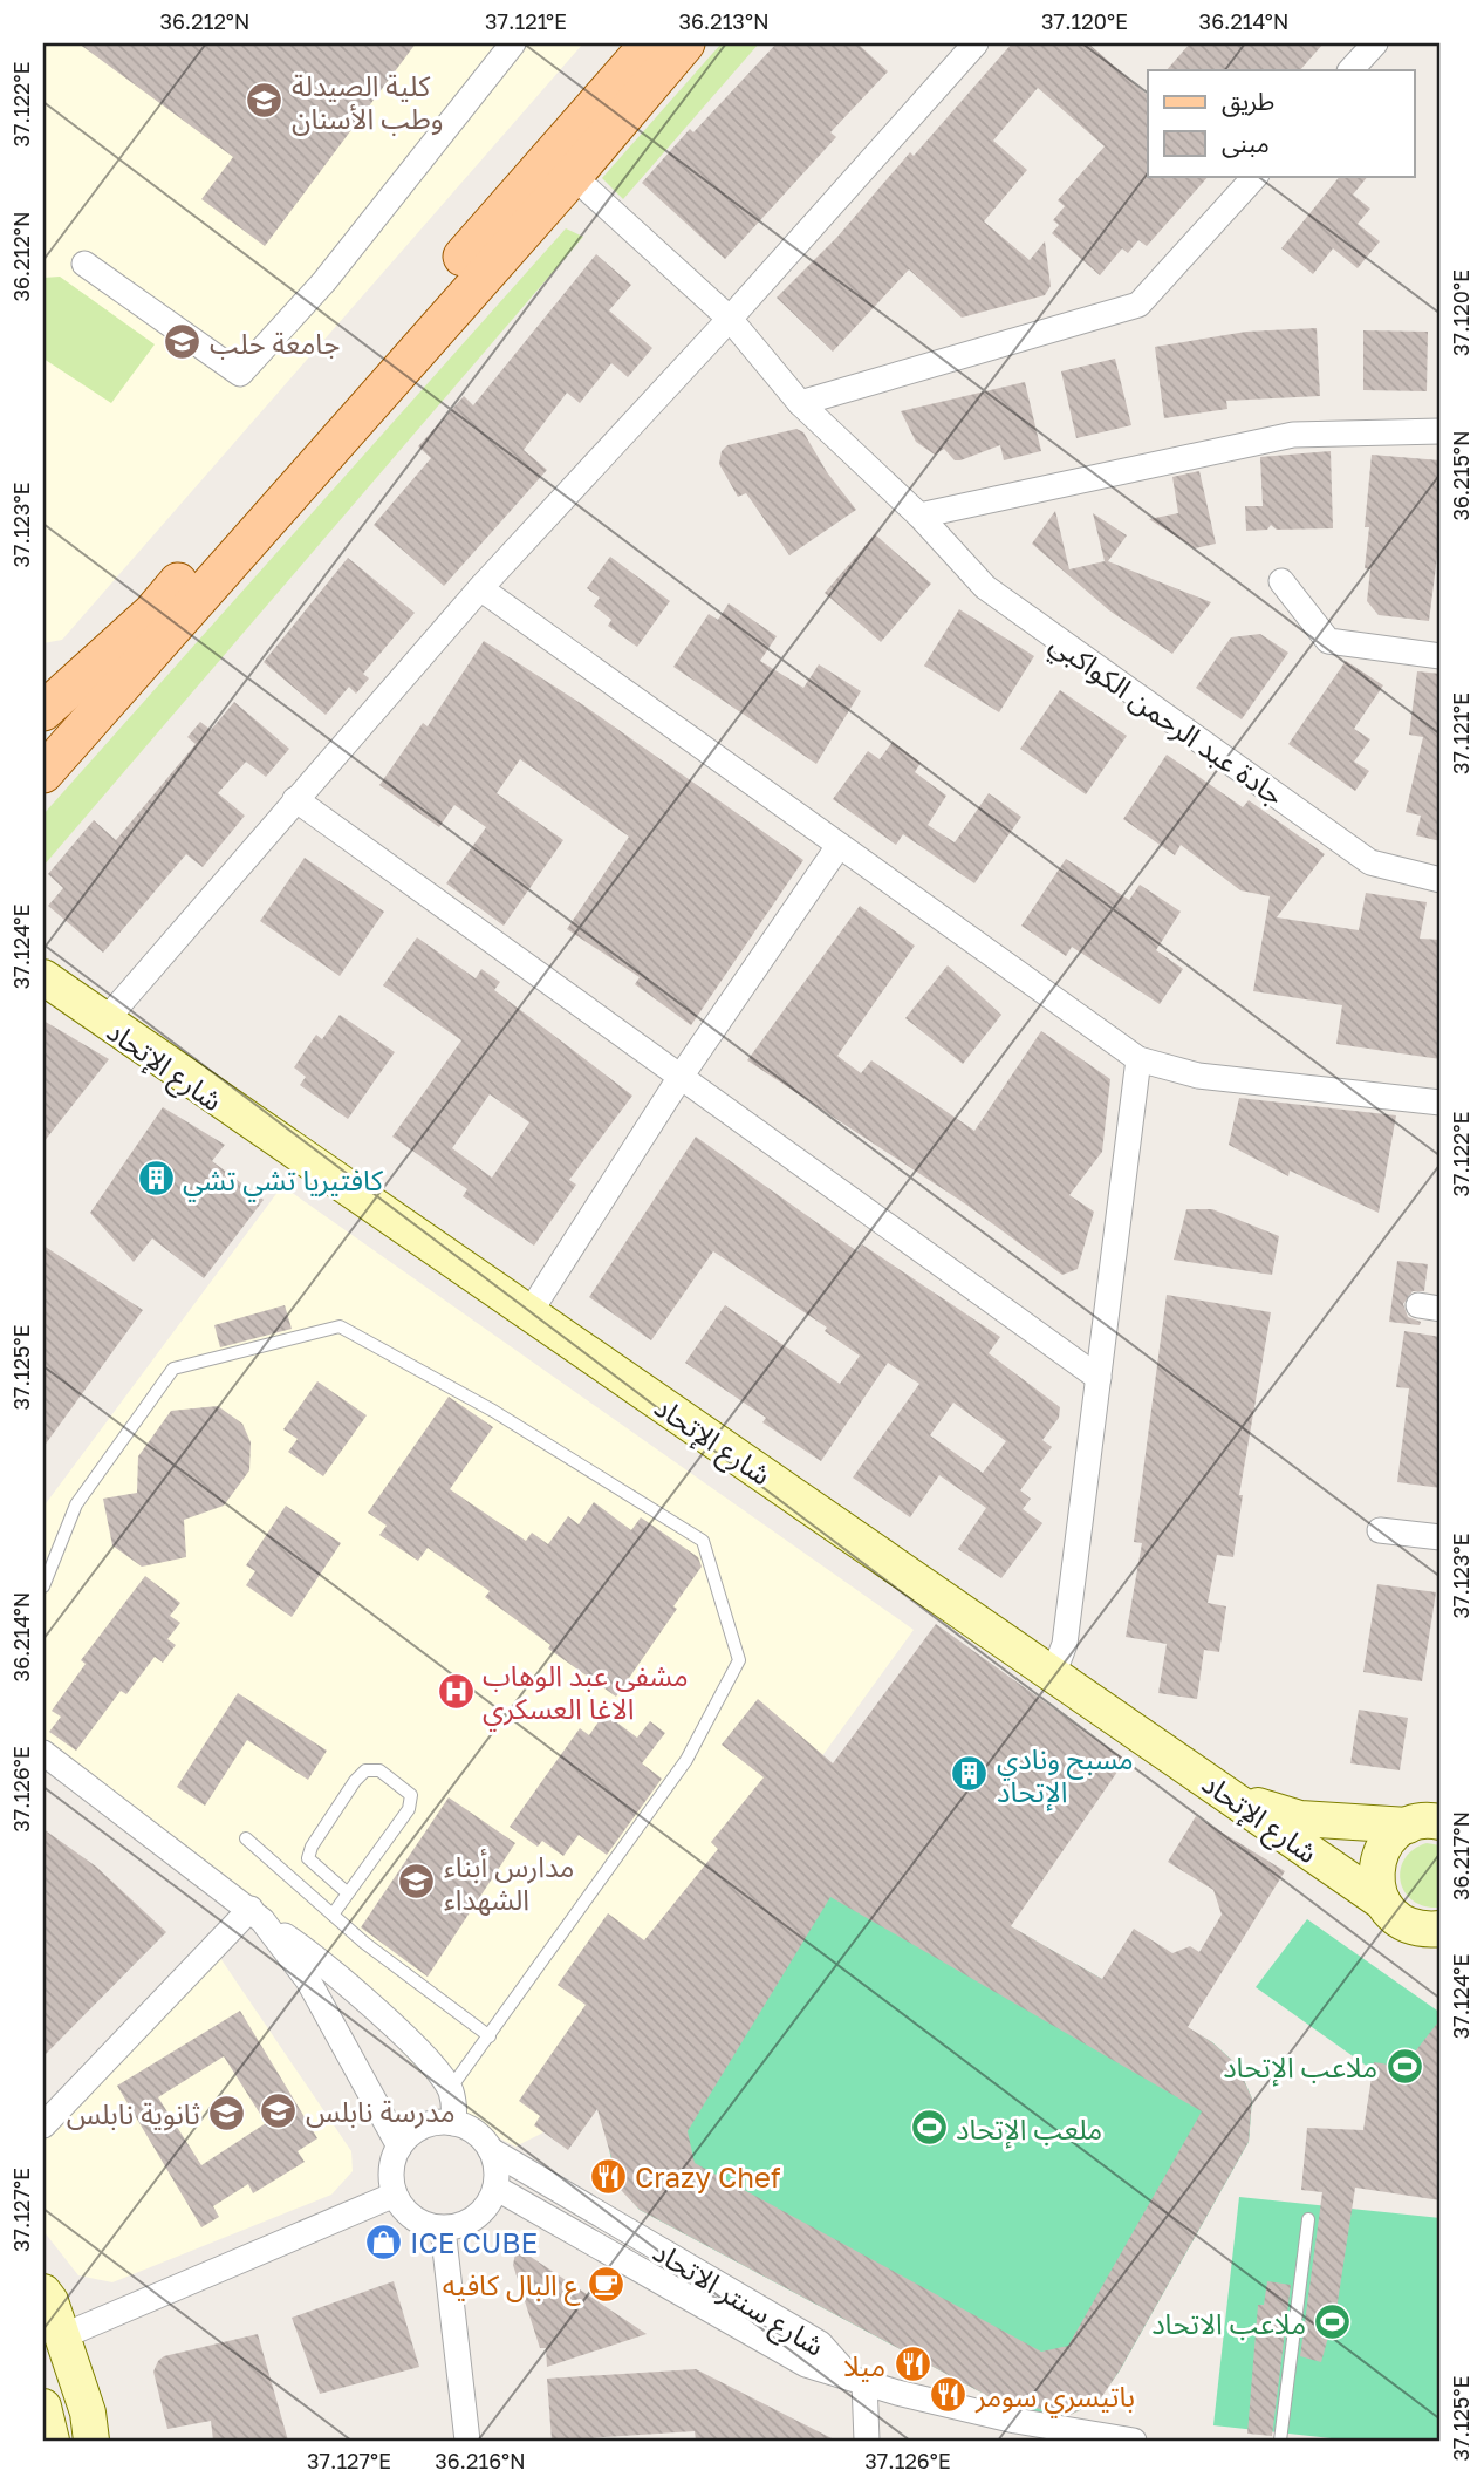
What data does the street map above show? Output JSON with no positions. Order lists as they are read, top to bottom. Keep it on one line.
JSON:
{"streets":{"street":["جادة عبد الرحمن الكواكبي","شارع الإتحاد","شارع سنتر الاتحاد"]},"places":{"school or university":["كلية الصيدلة وطب الأسنان","جامعة حلب","مدارس أبناء الشهداء","مدرسة نابلس","ثانوية نابلس"],"building":["كافتيريا تشي تشي","مسبح ونادي الإتحاد"],"hospital":["مشفى عبد الوهاب الاغا العسكري"],"sports":["ملاعب الإتحاد","ملعب الإتحاد","ملاعب الاتحاد"],"restaurant":["Crazy Chef","ميلا","باتيسري سومر"],"shop":["ICE CUBE"],"cafe":["ع البال كافيه"]},"legend":["طريق","مبنى"],"coordinates":["36.212°N","37.121°E","36.213°N","37.120°E","36.214°N","37.122°E","36.215°N","37.123°E","37.124°E","37.125°E","37.126°E","36.217°N","37.127°E","36.216°N"]}
